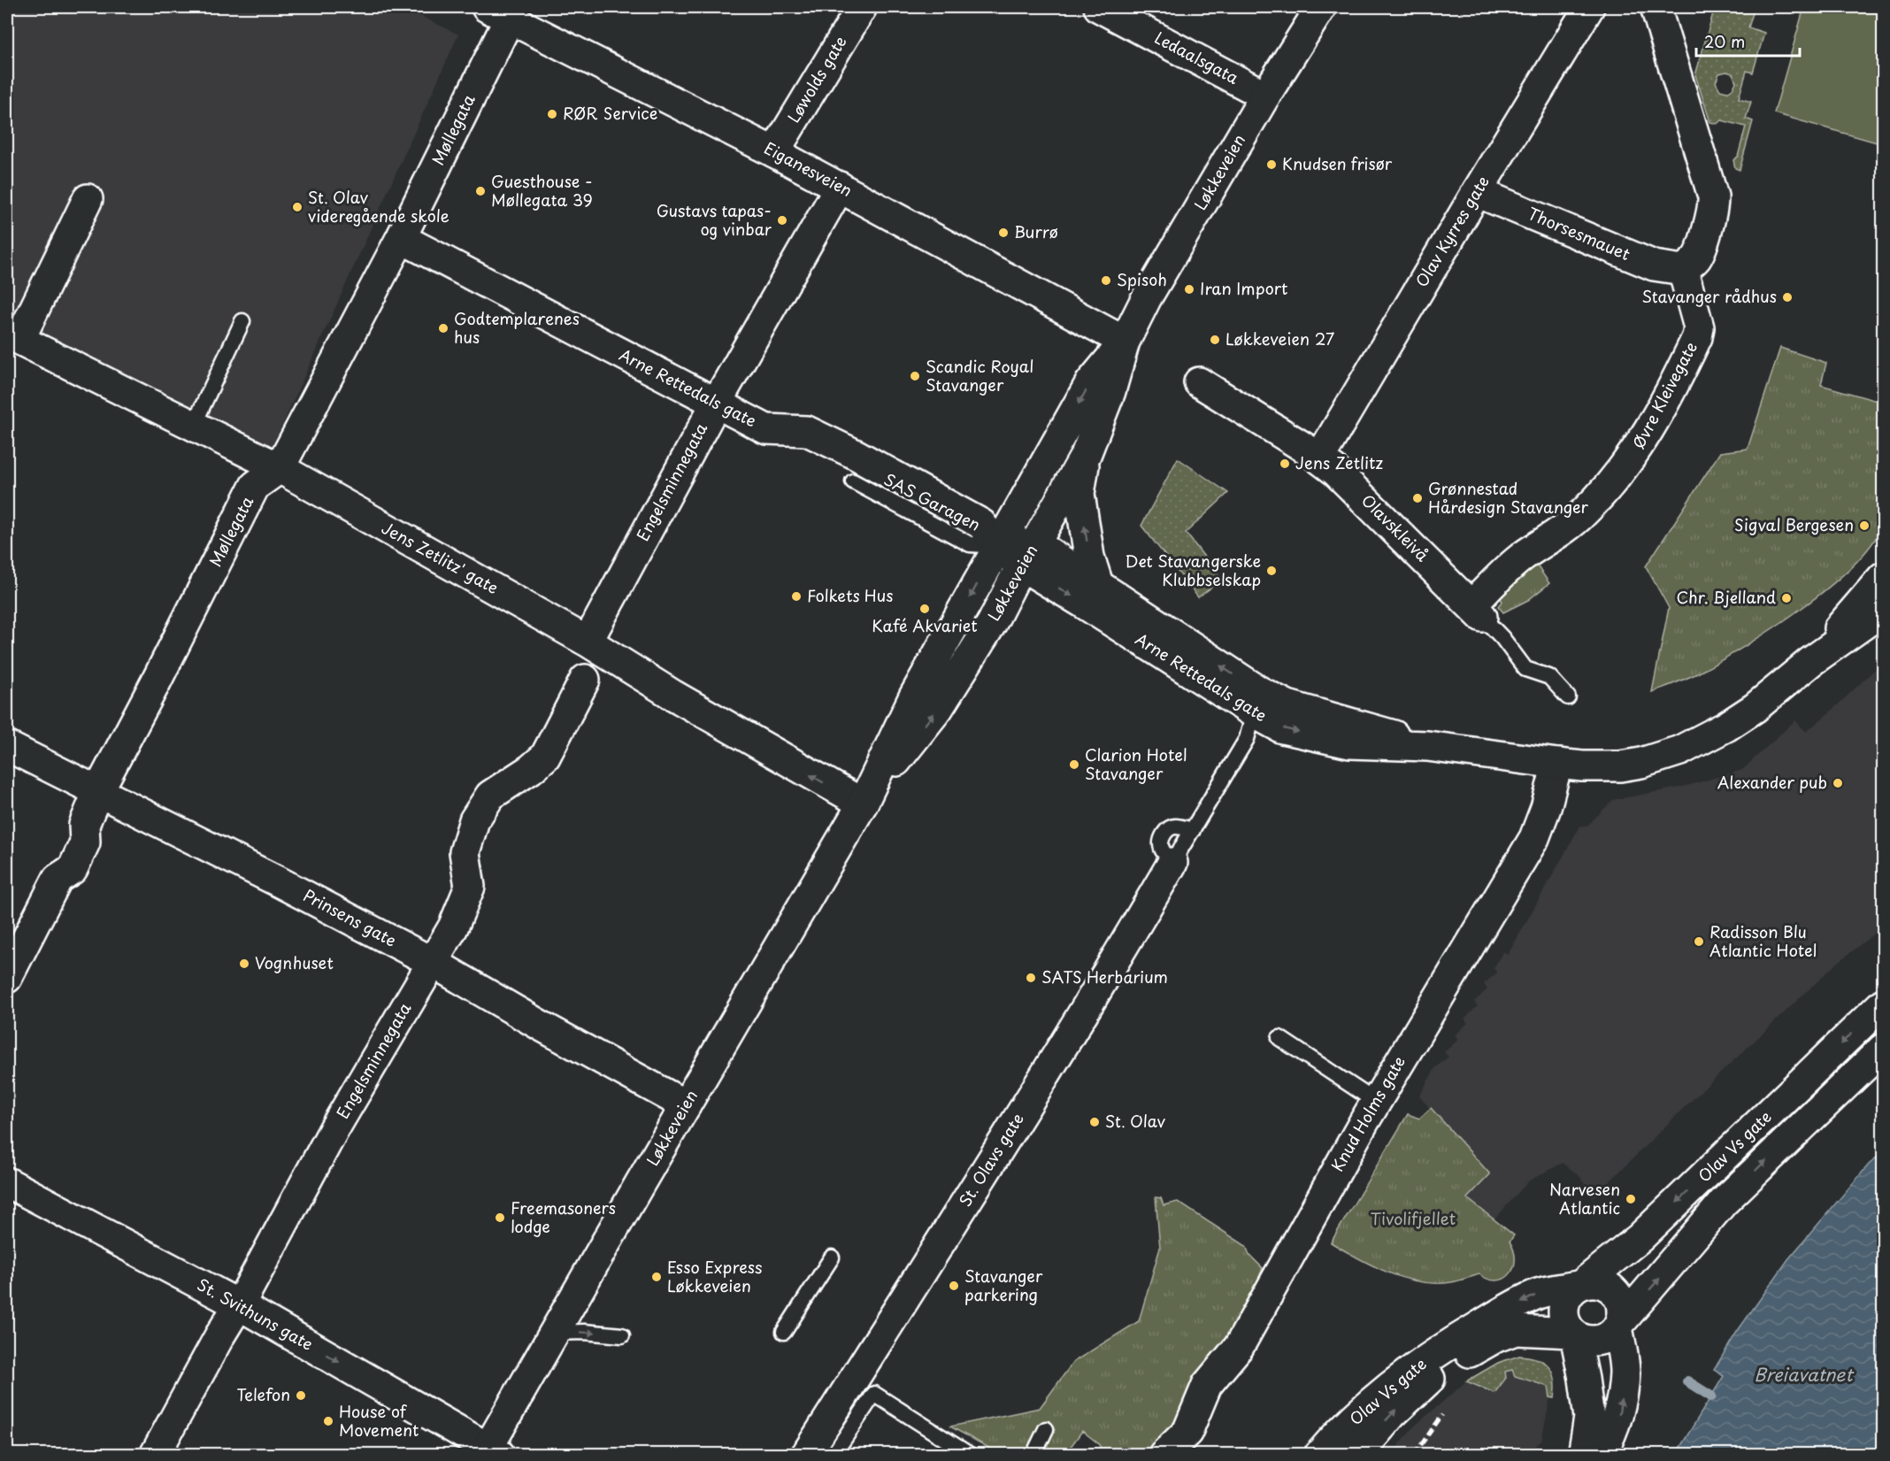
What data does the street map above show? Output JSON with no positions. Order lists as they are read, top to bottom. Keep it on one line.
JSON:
{"streets":{"street":["Ledaalsgata","Løwolds gate","Møllegata","Eiganesveien","Løkkeveien","Olav Kyrres gate","Thorsesmauet","Arne Rettedals gate","Øvre Kleivegate","Engelsminnegata","Olavskleivå","Jens Zetlitz' gate","Prinsens gate","Knud Holms gate","Olav Vs gate","St. Olavs gate","St. Svithuns gate"]},"crossings":[["Ledaalsgata","Løkkeveien"],["Løwolds gate","Eiganesveien"],["Møllegata","Eiganesveien"],["Møllegata","Arne Rettedals gate"],["Møllegata","Jens Zetlitz' gate"],["Møllegata","Prinsens gate"],["Eiganesveien","Løkkeveien"],["Eiganesveien","Engelsminnegata"],["Løkkeveien","Arne Rettedals gate"],["Løkkeveien","Jens Zetlitz' gate"],["Løkkeveien","Prinsens gate"],["Løkkeveien","St. Svithuns gate"],["Olav Kyrres gate","Thorsesmauet"],["Olav Kyrres gate","Olavskleivå"],["Thorsesmauet","Øvre Kleivegate"],["Arne Rettedals gate","Engelsminnegata"],["Arne Rettedals gate","Knud Holms gate"],["Øvre Kleivegate","Olavskleivå"],["Engelsminnegata","Jens Zetlitz' gate"],["Engelsminnegata","Prinsens gate"],["Engelsminnegata","St. Svithuns gate"]],"one_way":["St. Svithuns gate"],"water":["Breiavatnet"],"parks":["Tivolifjellet"],"places":["RØR Service","Knudsen frisør","Guesthouse - Møllegata 39","St. Olav videregående skole","Gustavs tapas- og vinbar","Burrø","Spisoh","Iran Import","Stavanger rådhus","Godtemplarenes hus","Løkkeveien 27","Scandic Royal Stavanger","Jens Zetlitz","Grønnestad Hårdesign Stavanger","Sigval Bergesen","Det Stavangerske Klubbselskap","Folkets Hus","Chr. Bjelland","Kafé Akvariet","Clarion Hotel Stavanger","Alexander pub","Radisson Blu Atlantic Hotel","Vognhuset","SATS Herbarium","St. Olav","Narvesen Atlantic","Freemasoners lodge","Esso Express Løkkeveien","Stavanger parkering","Telefon","House of Movement"],"scale_bar":"20 m"}
